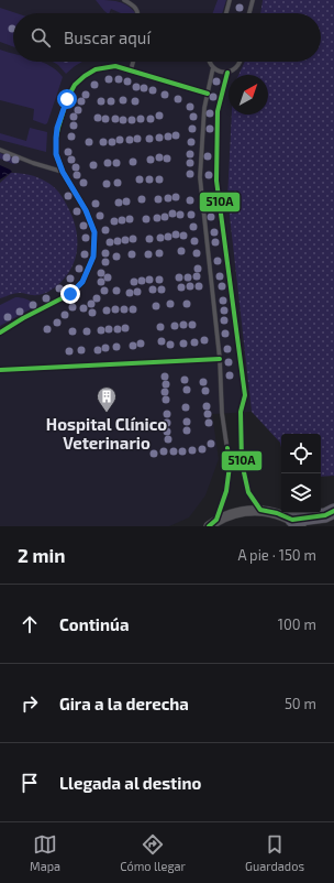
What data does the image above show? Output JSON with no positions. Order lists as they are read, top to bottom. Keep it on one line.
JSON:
{"places":{"building":["Hospital Clínico Veterinario"]},"lines":["transit line 510A"],"north":"top right","page":{"search":"Buscar aquí","heading":["2 min","A pie · 150 m"],"list":[["Continúa","100 m"],["Gira a la derecha","50 m"],"Llegada al destino"],"nav":["Mapa","Cómo llegar","Guardados"]}}
